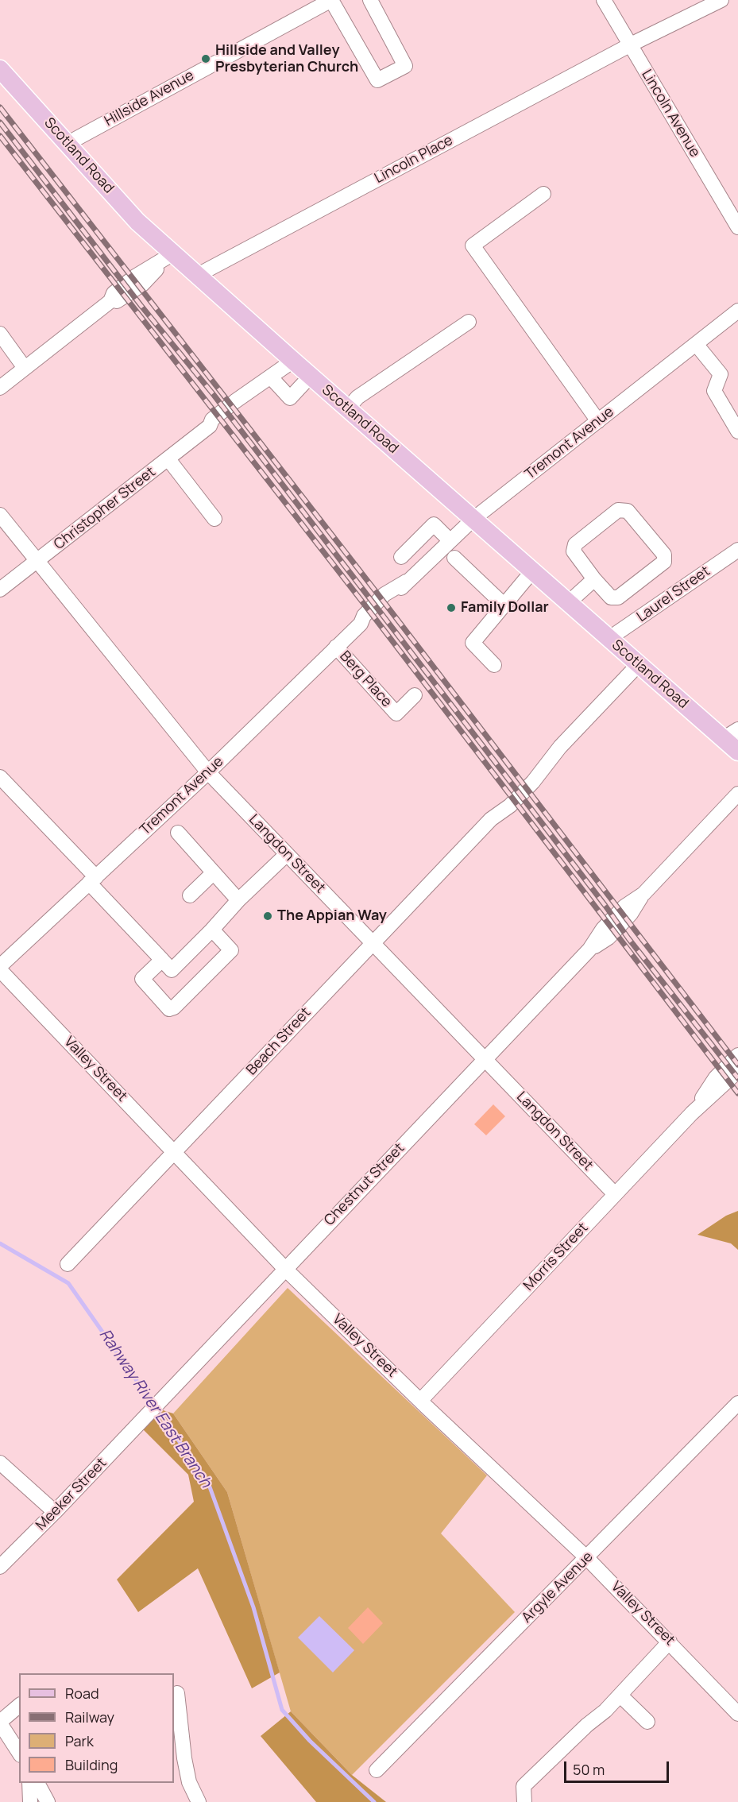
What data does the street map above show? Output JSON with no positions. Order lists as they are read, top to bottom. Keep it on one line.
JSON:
{"streets":{"main road":["Scotland Road"],"street":["Hillside Avenue","Lincoln Avenue","Lincoln Place","Tremont Avenue","Christopher Street","Laurel Street","Berg Place","Langdon Street","Beach Street","Valley Street","Chestnut Street","Morris Street","Meeker Street","Argyle Avenue"]},"crossings":[["Hillside Avenue","Scotland Road"],["Lincoln Avenue","Lincoln Place"],["Scotland Road","Lincoln Place"],["Scotland Road","Tremont Avenue"],["Scotland Road","Christopher Street"],["Scotland Road","Laurel Street"],["Scotland Road","Beach Street"],["Tremont Avenue","Berg Place"],["Tremont Avenue","Langdon Street"],["Christopher Street","Langdon Street"],["Langdon Street","Beach Street"],["Langdon Street","Chestnut Street"],["Langdon Street","Morris Street"],["Beach Street","Valley Street"],["Valley Street","Chestnut Street"],["Valley Street","Morris Street"],["Valley Street","Argyle Avenue"],["Chestnut Street","Meeker Street"]],"water":["Rahway River East Branch"],"places":["Hillside and Valley Presbyterian Church","Family Dollar","The Appian Way"],"legend":["Road","Railway","Park","Building"],"scale_bar":"50 m"}
